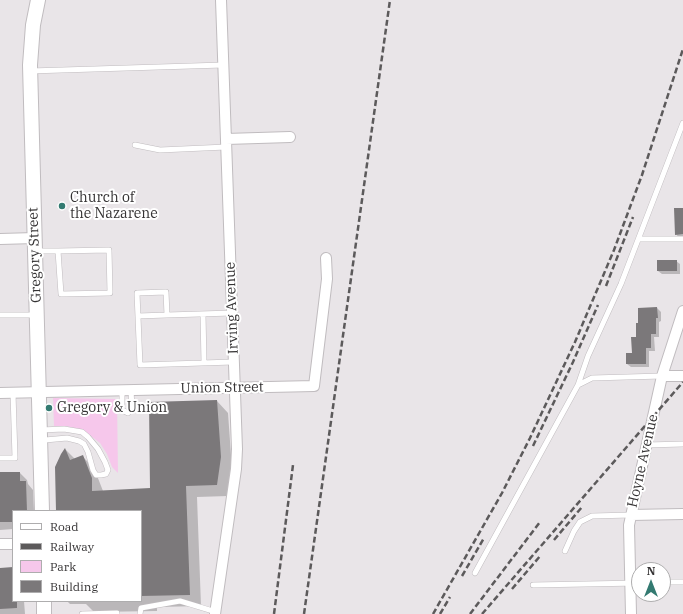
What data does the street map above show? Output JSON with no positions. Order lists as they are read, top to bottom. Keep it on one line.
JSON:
{"streets":{"main road":["Gregory Street"],"street":["Irving Avenue","Union Street","Hoyne Avenue"]},"crossings":[["Gregory Street","Union Street"],["Irving Avenue","Union Street"]],"places":["Church of the Nazarene","Gregory & Union"],"legend":["Road","Railway","Park","Building"],"north":"top"}
